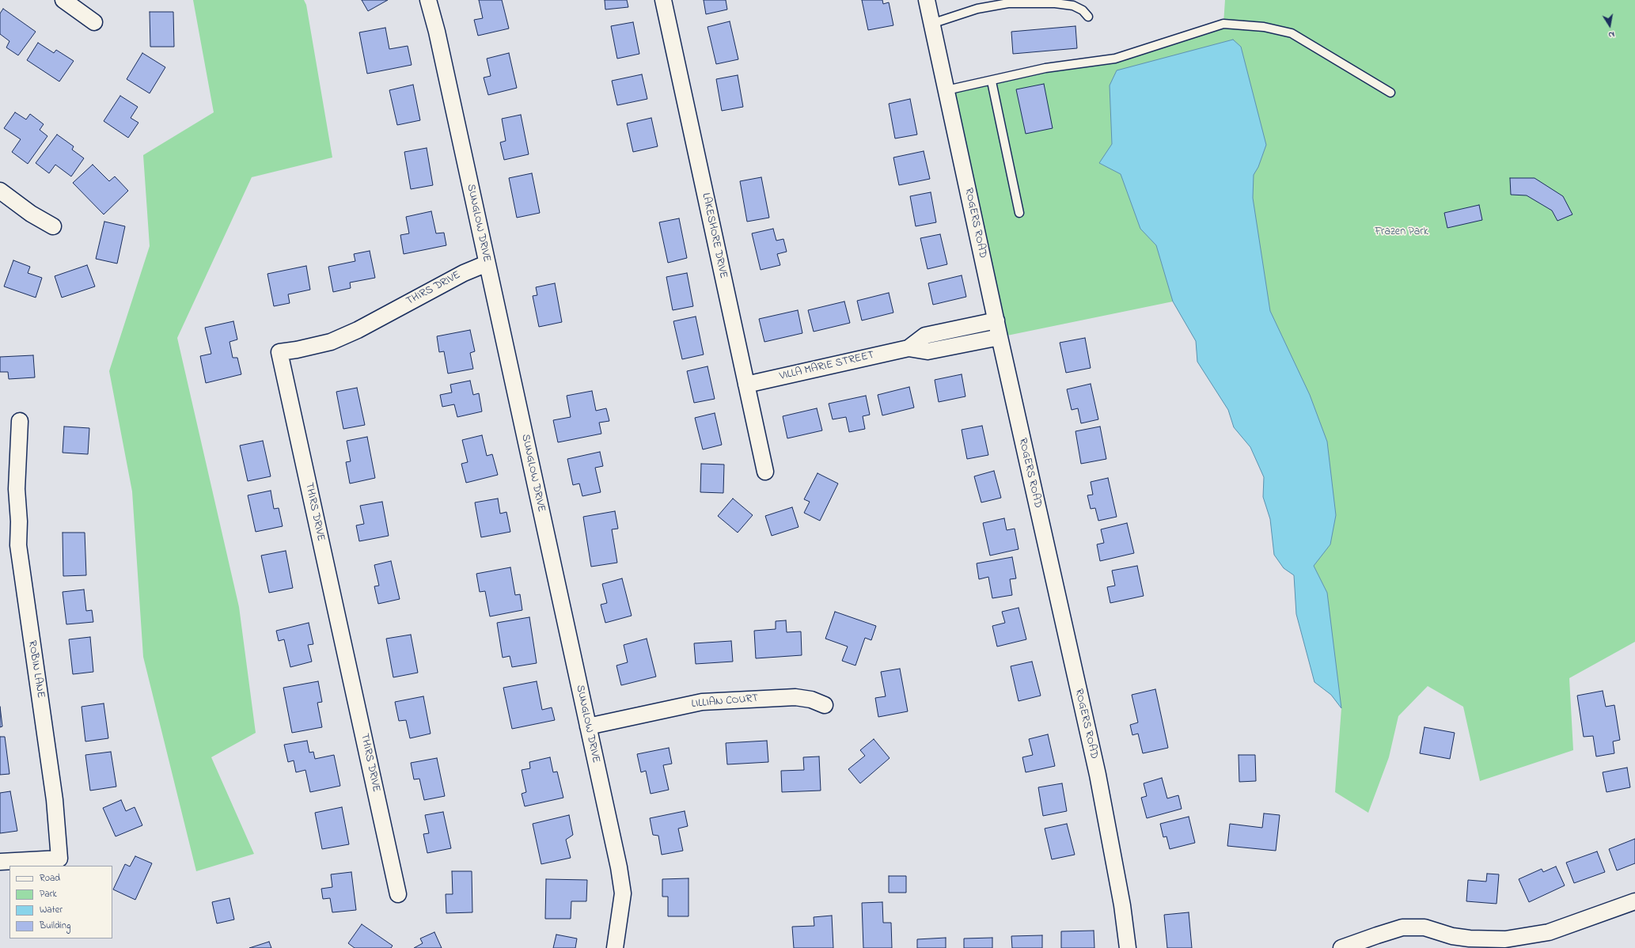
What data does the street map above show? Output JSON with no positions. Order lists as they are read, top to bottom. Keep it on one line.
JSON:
{"streets":{"street":["SUNGLOW DRIVE","ROGERS ROAD","LAKESHORE DRIVE","THIRS DRIVE","VILLA MARIE STREET","ROBIN LANE","LILLIAN COURT"]},"crossings":[["SUNGLOW DRIVE","THIRS DRIVE"],["SUNGLOW DRIVE","LILLIAN COURT"],["ROGERS ROAD","VILLA MARIE STREET"],["LAKESHORE DRIVE","VILLA MARIE STREET"]],"parks":["Frazen Park"],"legend":["Road","Park","Water","Building"],"north":"bottom"}
